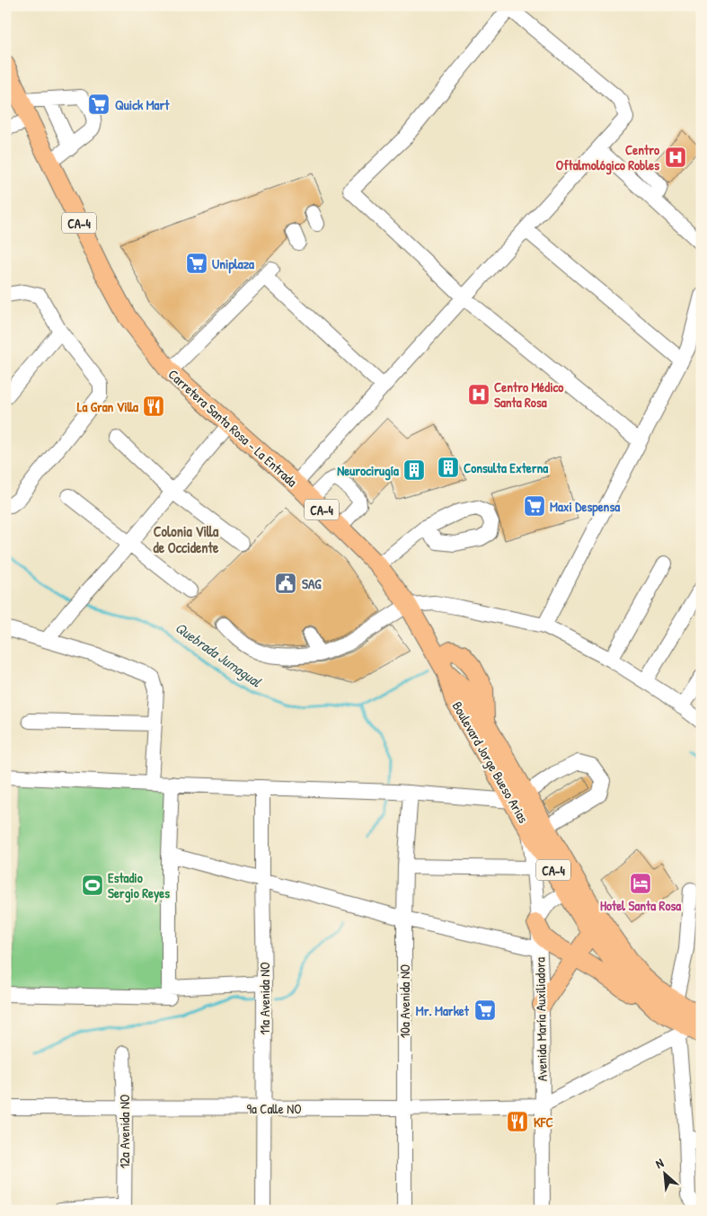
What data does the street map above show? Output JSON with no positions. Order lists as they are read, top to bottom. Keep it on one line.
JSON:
{"streets":{"main road":["CA-4","Carretera Santa Rosa - La Entrada","Boulevard Jorge Bueso Arias"],"street":["11a Avenida NO","10a Avenida NO","Avenida María Auxiliadora","9a Calle NO","12a Avenida NO"]},"crossings":[["Carretera Santa Rosa - La Entrada","Boulevard Jorge Bueso Arias"],["Boulevard Jorge Bueso Arias","Avenida María Auxiliadora"],["11a Avenida NO","9a Calle NO"],["10a Avenida NO","9a Calle NO"],["Avenida María Auxiliadora","9a Calle NO"],["9a Calle NO","12a Avenida NO"]],"districts":["Colonia Villa de Occidente"],"water":["Quebrada Jumagual"],"places":{"supermarket":["Quick Mart","Uniplaza","Maxi Despensa","Mr. Market"],"hospital":["Centro Oftalmológico Robles","Centro Médico Santa Rosa"],"restaurant":["La Gran Villa","KFC"],"building":["Consulta Externa","Neurocirugía"],"public building":["SAG"],"hotel":["Hotel Santa Rosa"],"sports":["Estadio Sergio Reyes"]},"north":"top left"}
